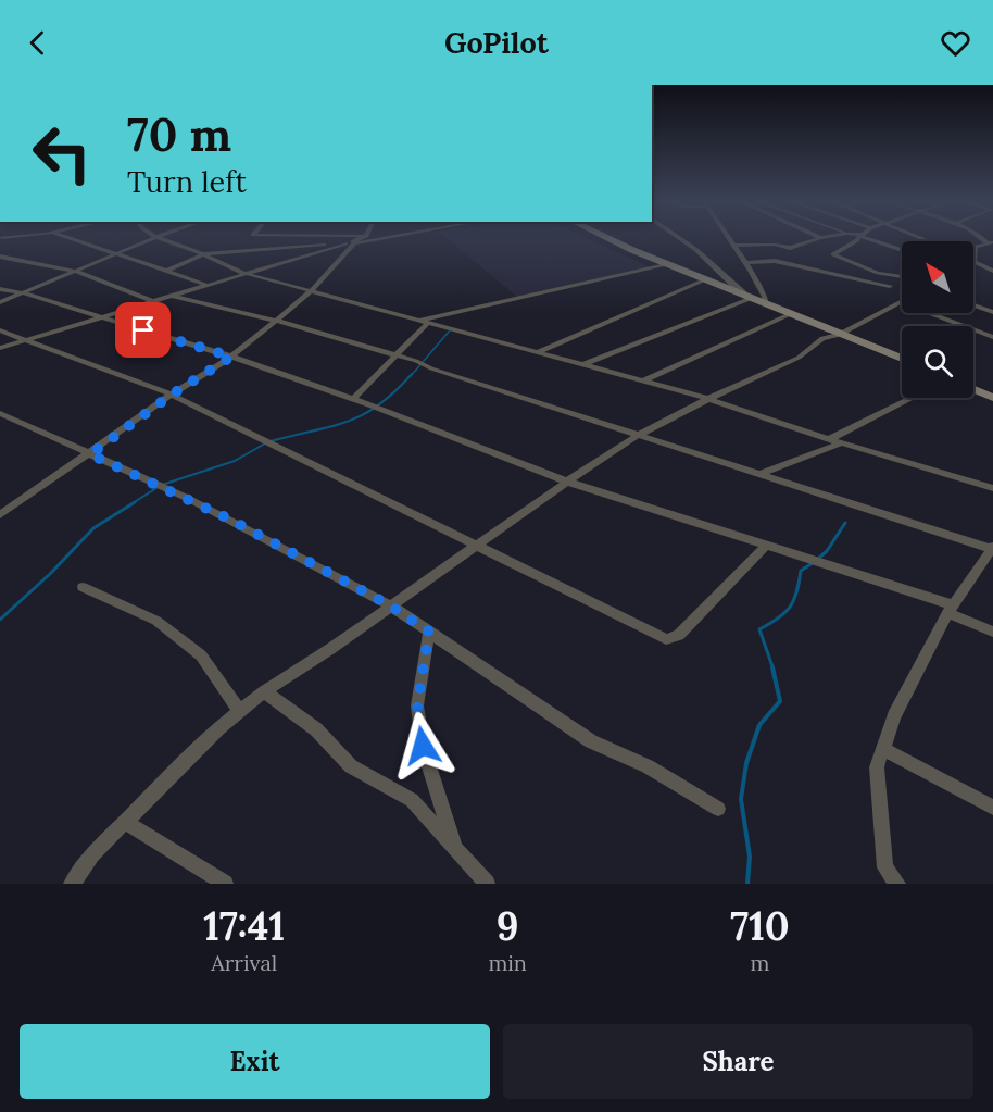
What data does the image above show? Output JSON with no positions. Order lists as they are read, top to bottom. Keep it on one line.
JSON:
{"north":"top left","page":{"header":"GoPilot","turn":["70 m","Turn left"],"eta":["17:41","Arrival","9","min","710","m"],"buttons":["Exit","Share"]}}
